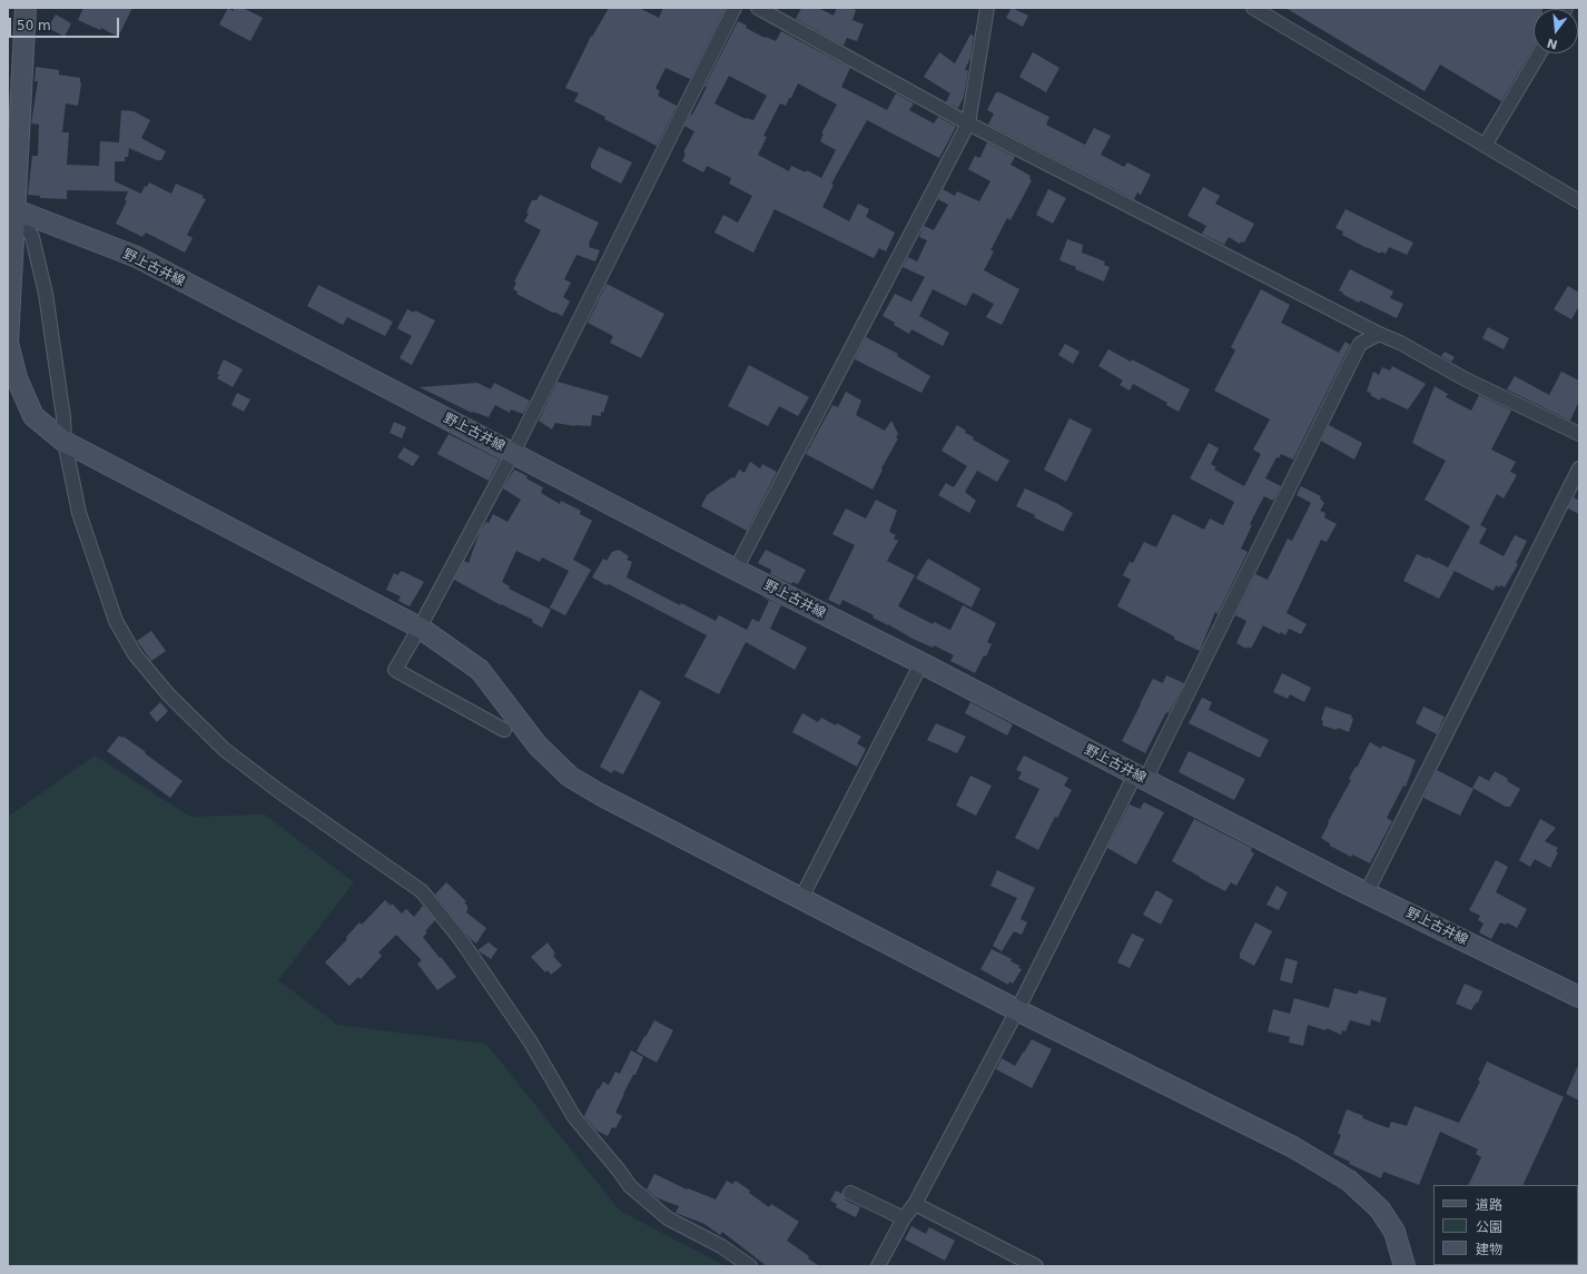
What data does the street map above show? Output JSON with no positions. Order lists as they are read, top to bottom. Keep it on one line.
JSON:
{"streets":{"street":["野上古井線"]},"legend":["道路","公園","建物"],"scale_bar":"50 m","north":"bottom"}
